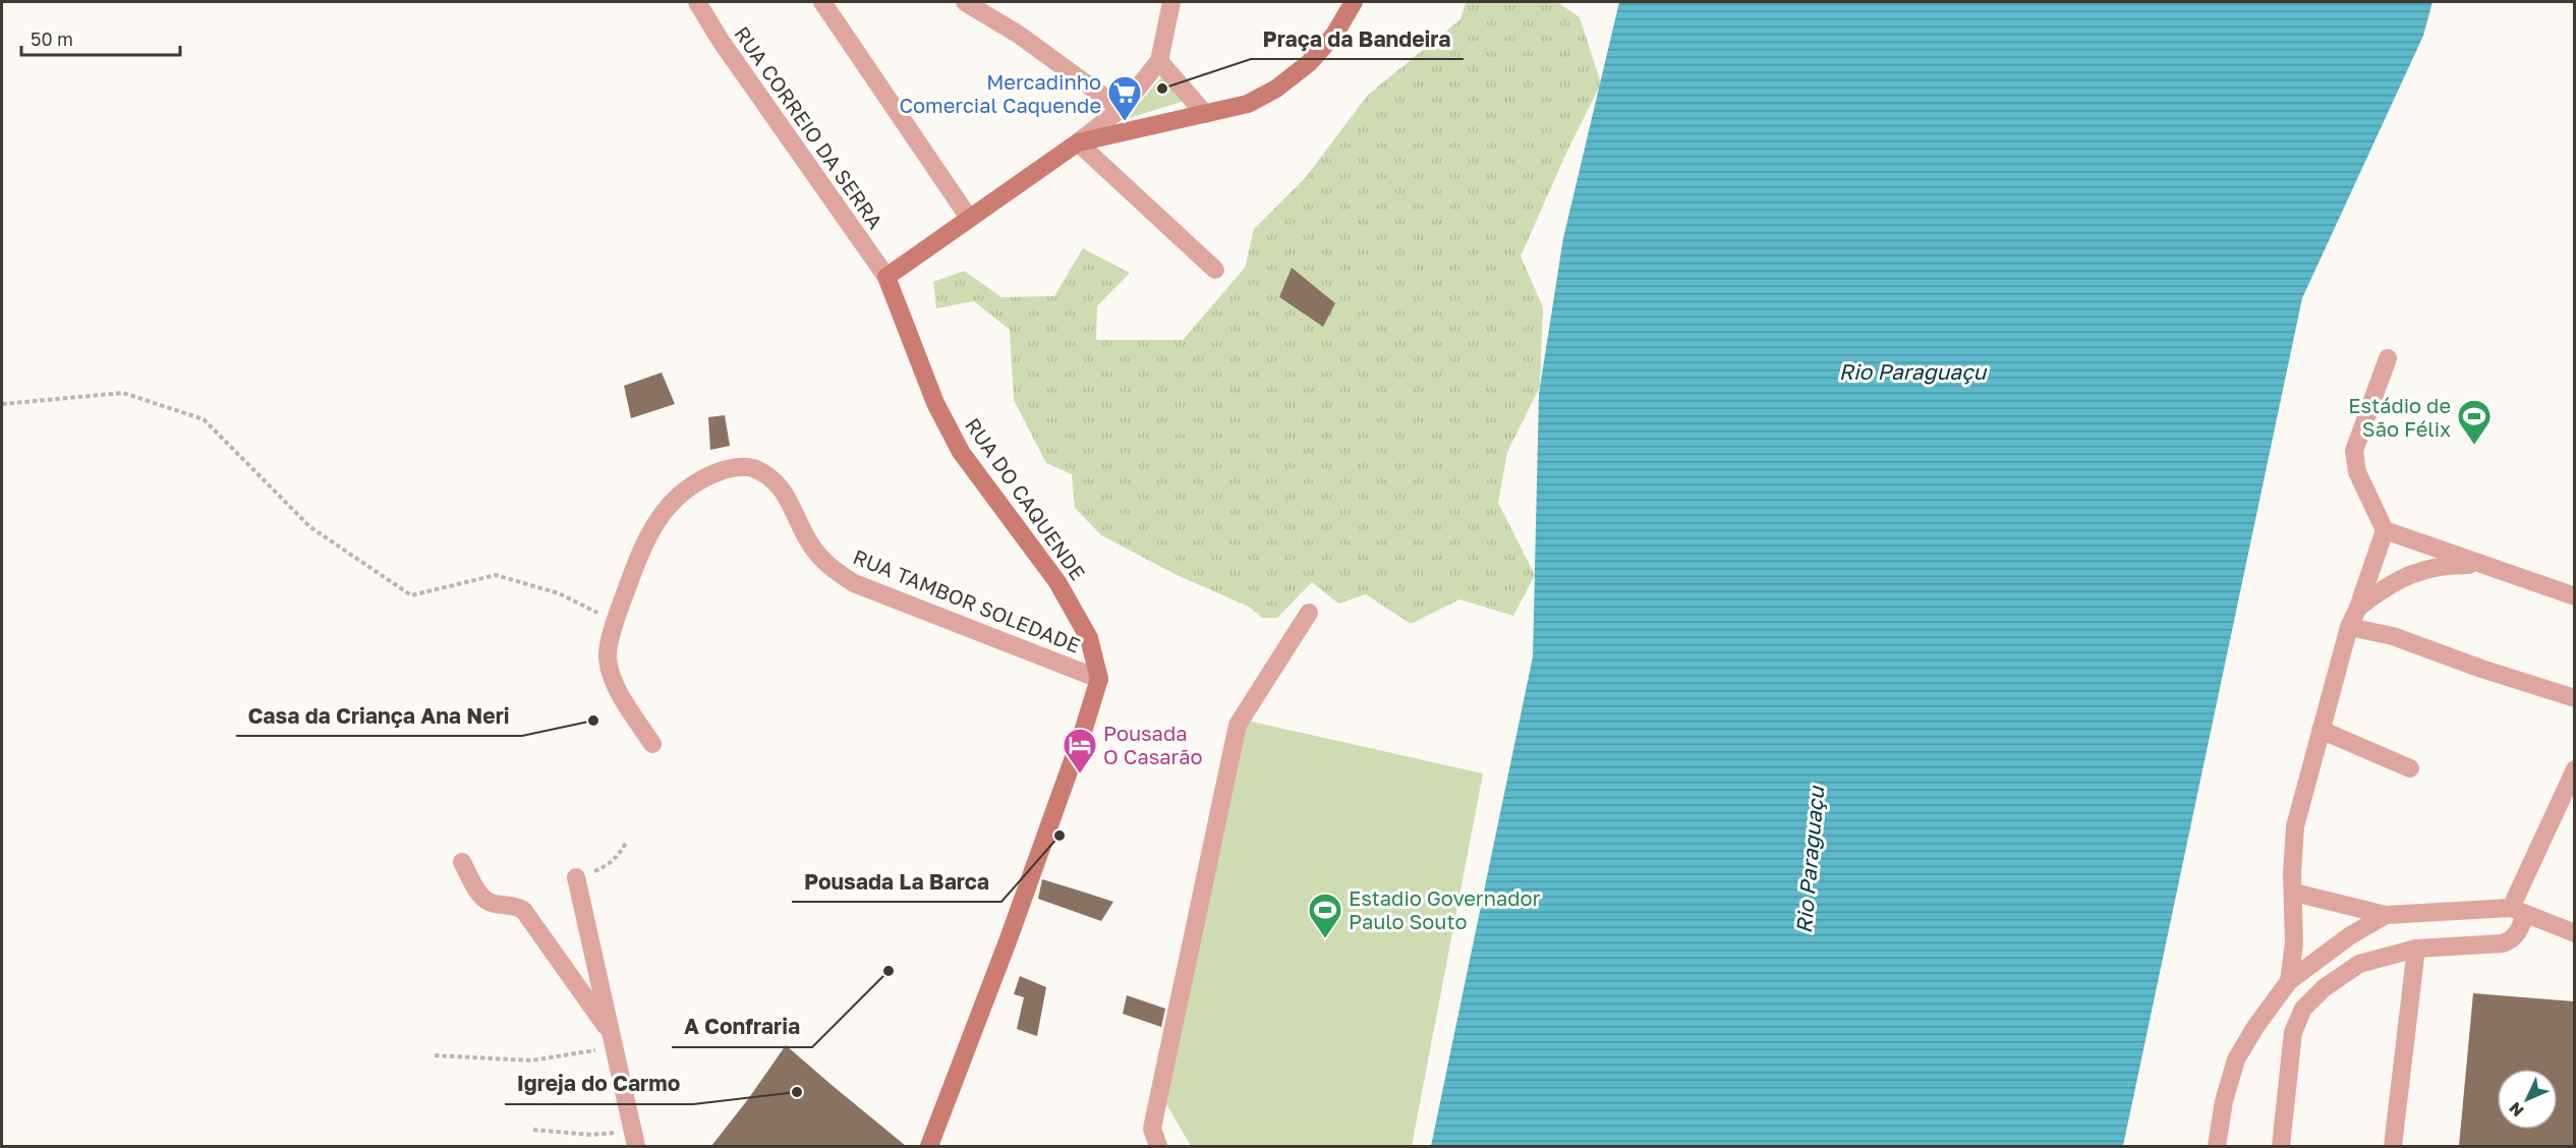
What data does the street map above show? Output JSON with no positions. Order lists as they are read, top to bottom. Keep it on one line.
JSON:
{"streets":{"street":["RUA CORREIO DA SERRA","RUA DO CAQUENDE","RUA TAMBOR SOLEDADE"]},"crossings":[["RUA CORREIO DA SERRA","RUA DO CAQUENDE"],["RUA DO CAQUENDE","RUA TAMBOR SOLEDADE"]],"water":["Rio Paraguaçu"],"places":{"other":["Praça da Bandeira","Casa da Criança Ana Neri","Pousada La Barca","A Confraria","Igreja do Carmo"],"supermarket":["Mercadinho Comercial Caquende"],"sports":["Estádio de São Félix","Estadio Governador Paulo Souto"],"hotel":["Pousada O Casarão"]},"scale_bar":"50 m","north":"bottom left"}
